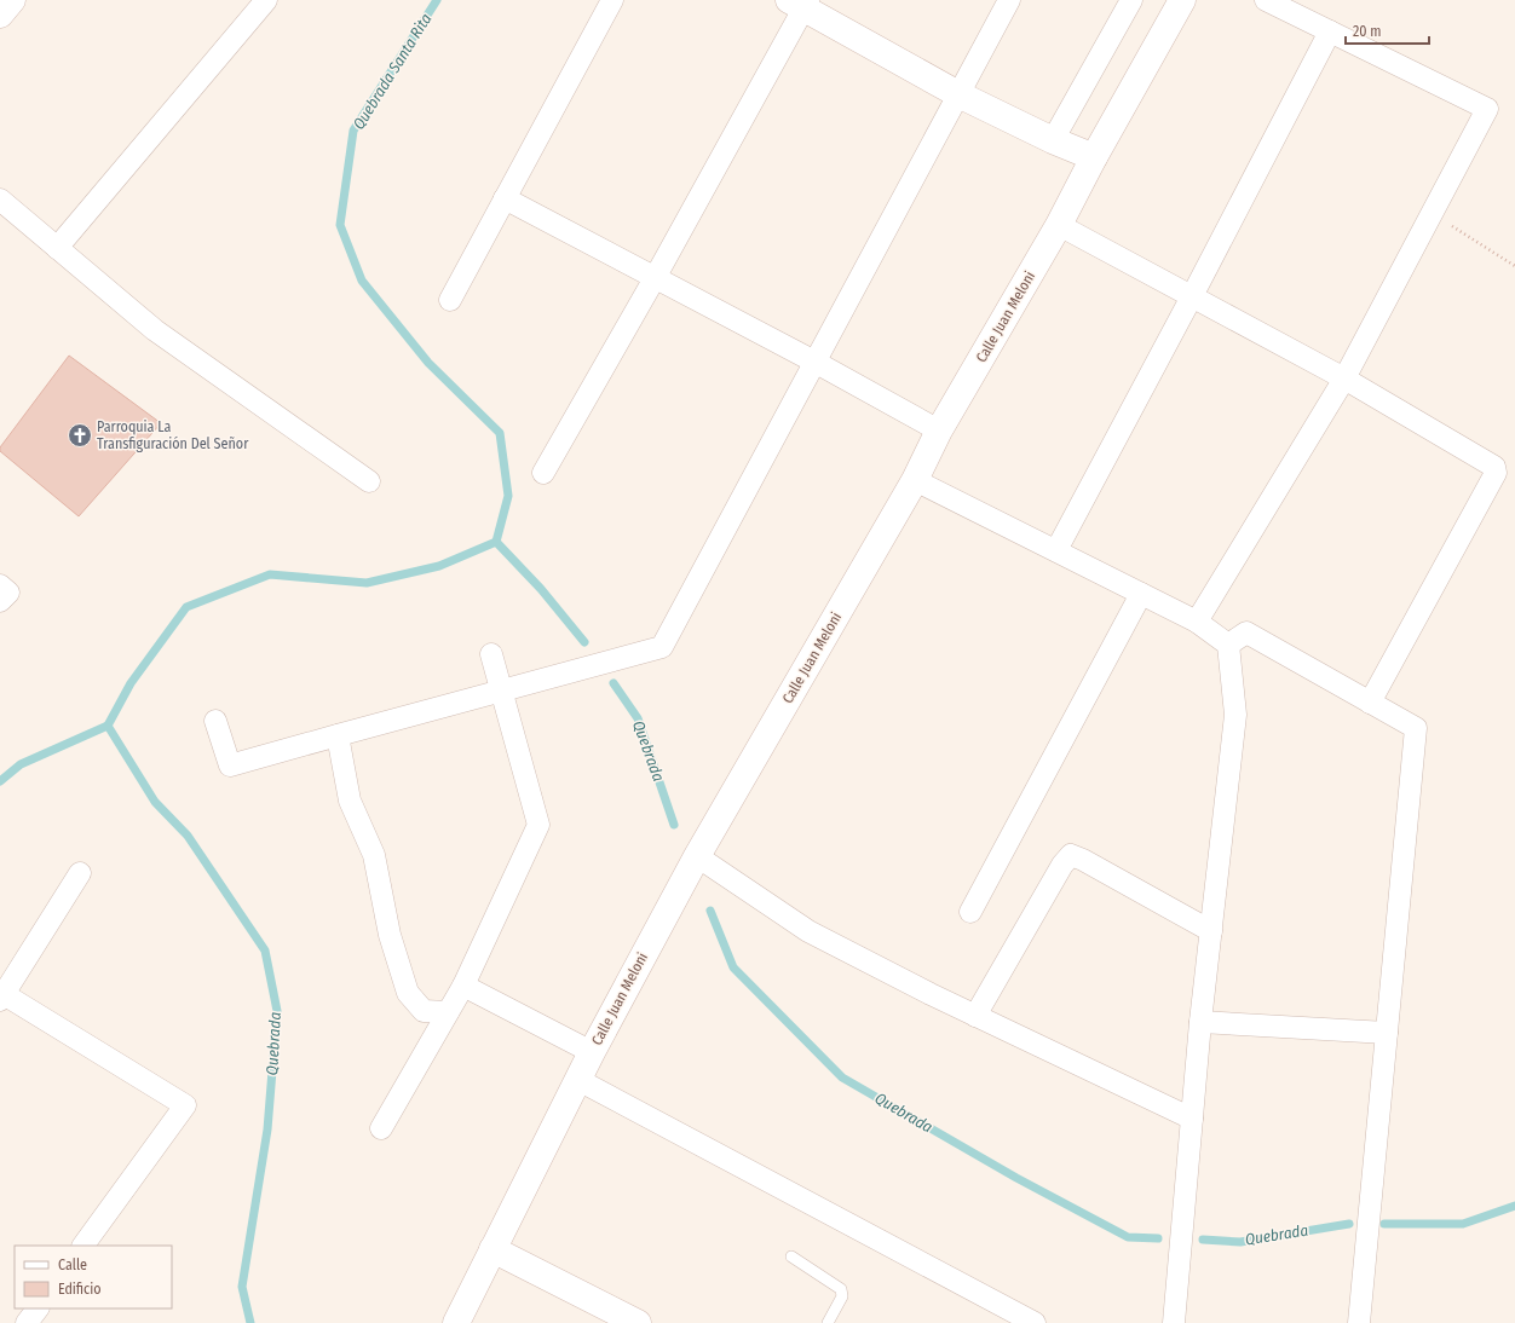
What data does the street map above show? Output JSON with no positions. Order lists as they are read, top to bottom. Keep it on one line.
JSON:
{"streets":{"main road":["Calle Juan Meloni"]},"water":["Quebrada Santa Rita","Quebrada"],"places":{"church":["Parroquia La Transfiguración Del Señor"]},"legend":["Calle","Edificio"],"scale_bar":"20 m"}
